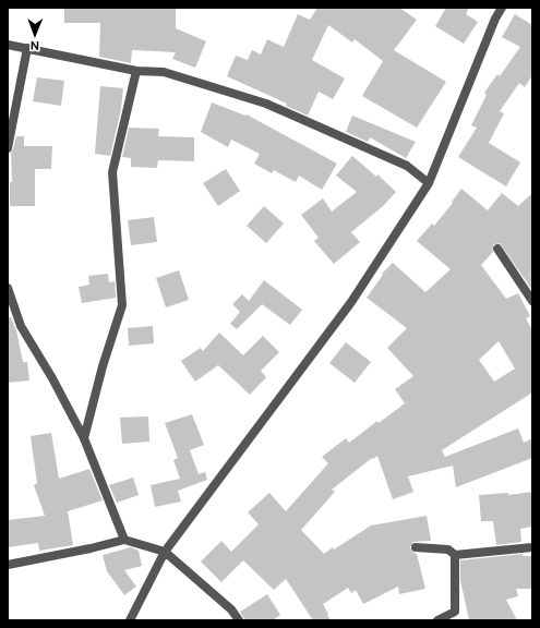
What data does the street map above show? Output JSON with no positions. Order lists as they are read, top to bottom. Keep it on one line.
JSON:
{"north":"bottom"}
